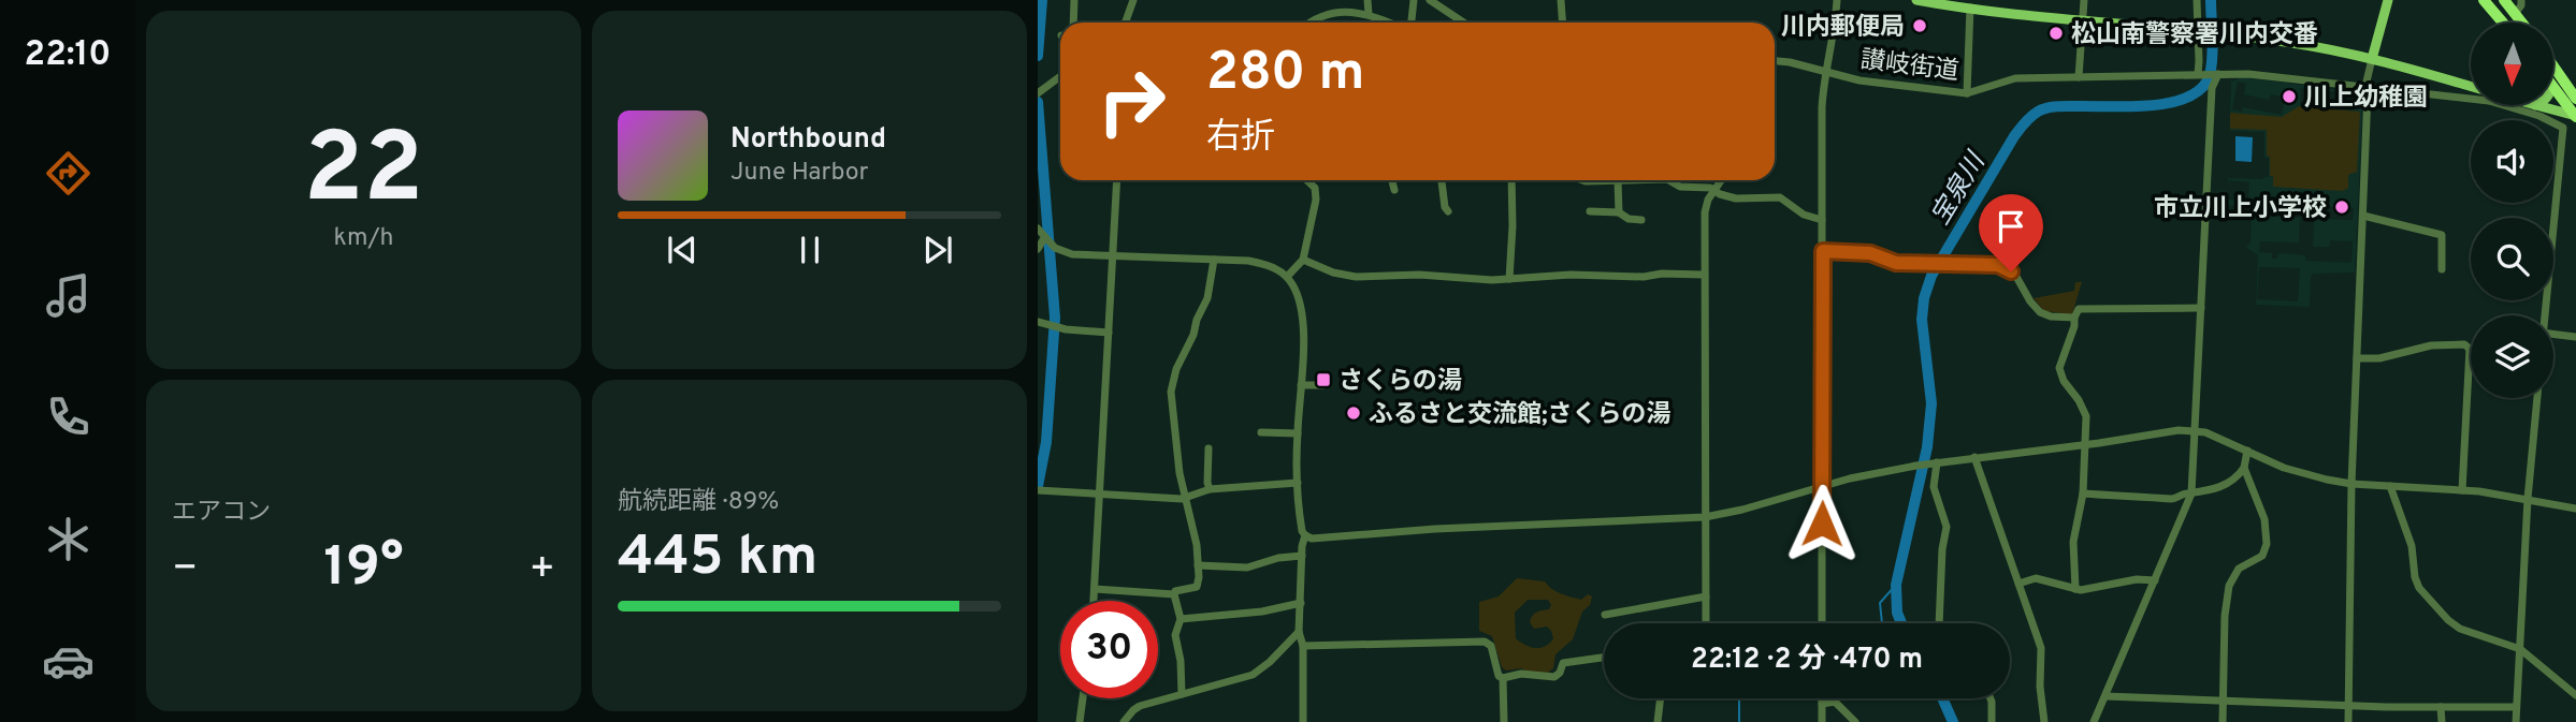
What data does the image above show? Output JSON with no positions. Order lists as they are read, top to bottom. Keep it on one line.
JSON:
{"streets":{"street":["讃岐街道"]},"water":["宝泉川"],"places":{"other":["川内郵便局","松山南警察署川内交番","川上幼稚園","市立川上小学校","ふるさと交流館;さくらの湯"],"transit":["さくらの湯"]},"north":"bottom","page":{"tabs":"22:10","tile":[["22","km/h"],"エアコン",["航続距離 · 89%","445 km"]],"turn":["280 m","右折"],"song":["Northbound","June Harbor"],"heat":["−","19°","+"],"limit":"30","trip":"22:12 · 2 分 · 470 m"}}
